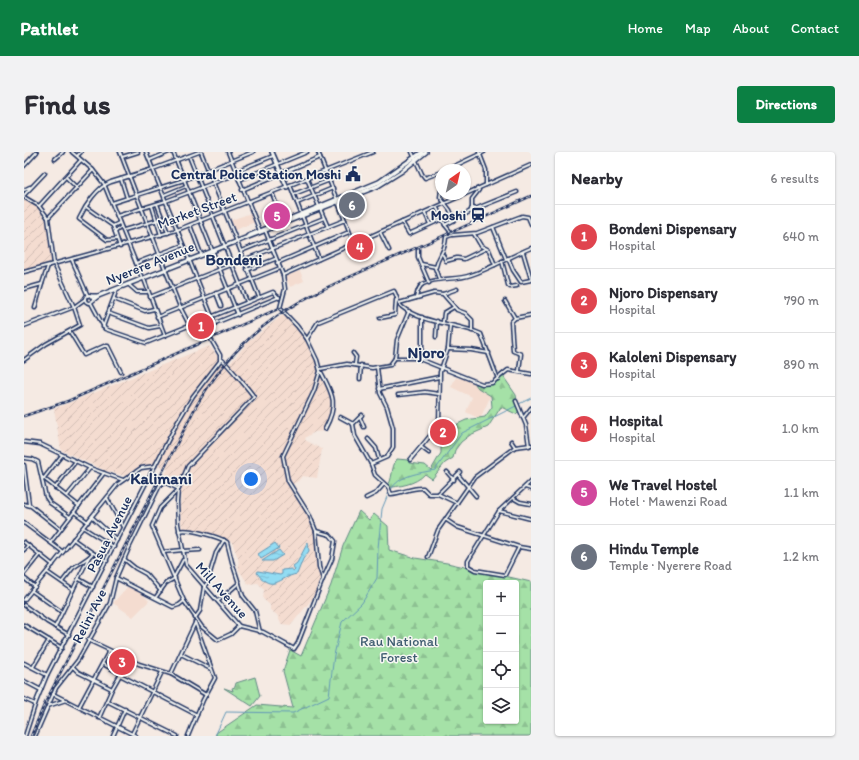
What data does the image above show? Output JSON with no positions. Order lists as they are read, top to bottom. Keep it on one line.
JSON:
{"streets":{"main road":["Nyerere Avenue"],"street":["Market Street","Pasua Avenue","Mill Avenue","Relini Ave"]},"crossings":[["Pasua Avenue","Mill Avenue"],["Mill Avenue","Relini Ave"]],"districts":["Bondeni","Njoro","Kalimani"],"parks":["Rau National Forest"],"places":{"public building":["Central Police Station Moshi"],"station":["Moshi"]},"north":"top right","page":{"header":"Pathlet","nav":["Home","Map","About","Contact"],"buttons":"Directions","title":"Find us","heading":["Nearby","6 results"],"pins":["6","5","4","1","2","3"],"list":[{"mark":"1","name":"Bondeni Dispensary","note":"Hospital","value":"640 m"},{"mark":"2","name":"Njoro Dispensary","note":"Hospital","value":"790 m"},{"mark":"3","name":"Kaloleni Dispensary","note":"Hospital","value":"890 m"},{"mark":"4","name":"Hospital","note":"Hospital","value":"1.0 km"},{"mark":"5","name":"We Travel Hostel","note":"Hotel · Mawenzi Road","value":"1.1 km"},{"mark":"6","name":"Hindu Temple","note":"Temple · Nyerere Road","value":"1.2 km"}],"map_buttons":["+","−"]}}
